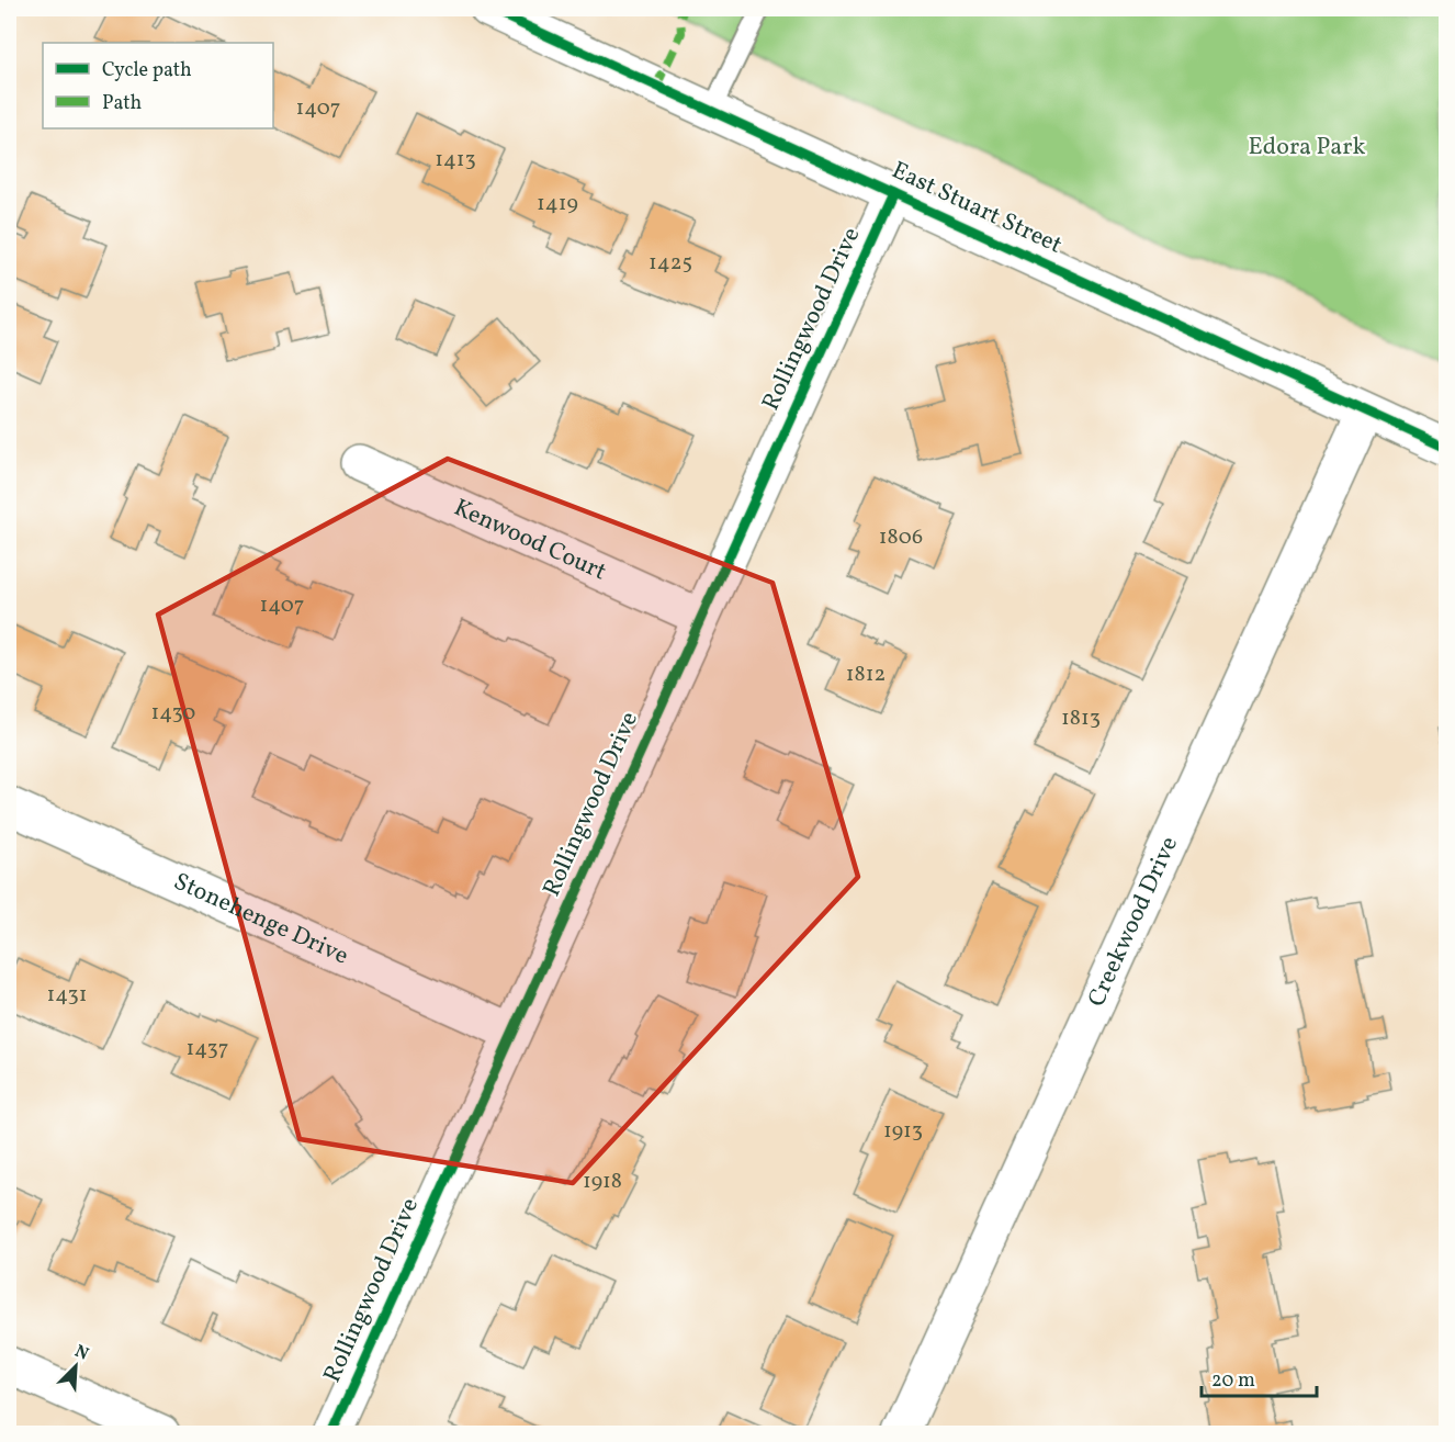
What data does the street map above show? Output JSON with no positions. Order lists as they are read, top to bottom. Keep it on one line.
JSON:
{"streets":{"street":["East Stuart Street","Rollingwood Drive","Kenwood Court","Stonehenge Drive","Creekwood Drive"]},"crossings":[["East Stuart Street","Rollingwood Drive"],["East Stuart Street","Creekwood Drive"],["Rollingwood Drive","Kenwood Court"],["Rollingwood Drive","Stonehenge Drive"]],"parks":["Edora Park"],"house_numbers":["1407","1413","1419","1425","1806","1407","1812","1430","1813","1431","1437","1913","1918"],"legend":["Cycle path","Path"],"scale_bar":"20 m","north":"top right"}
